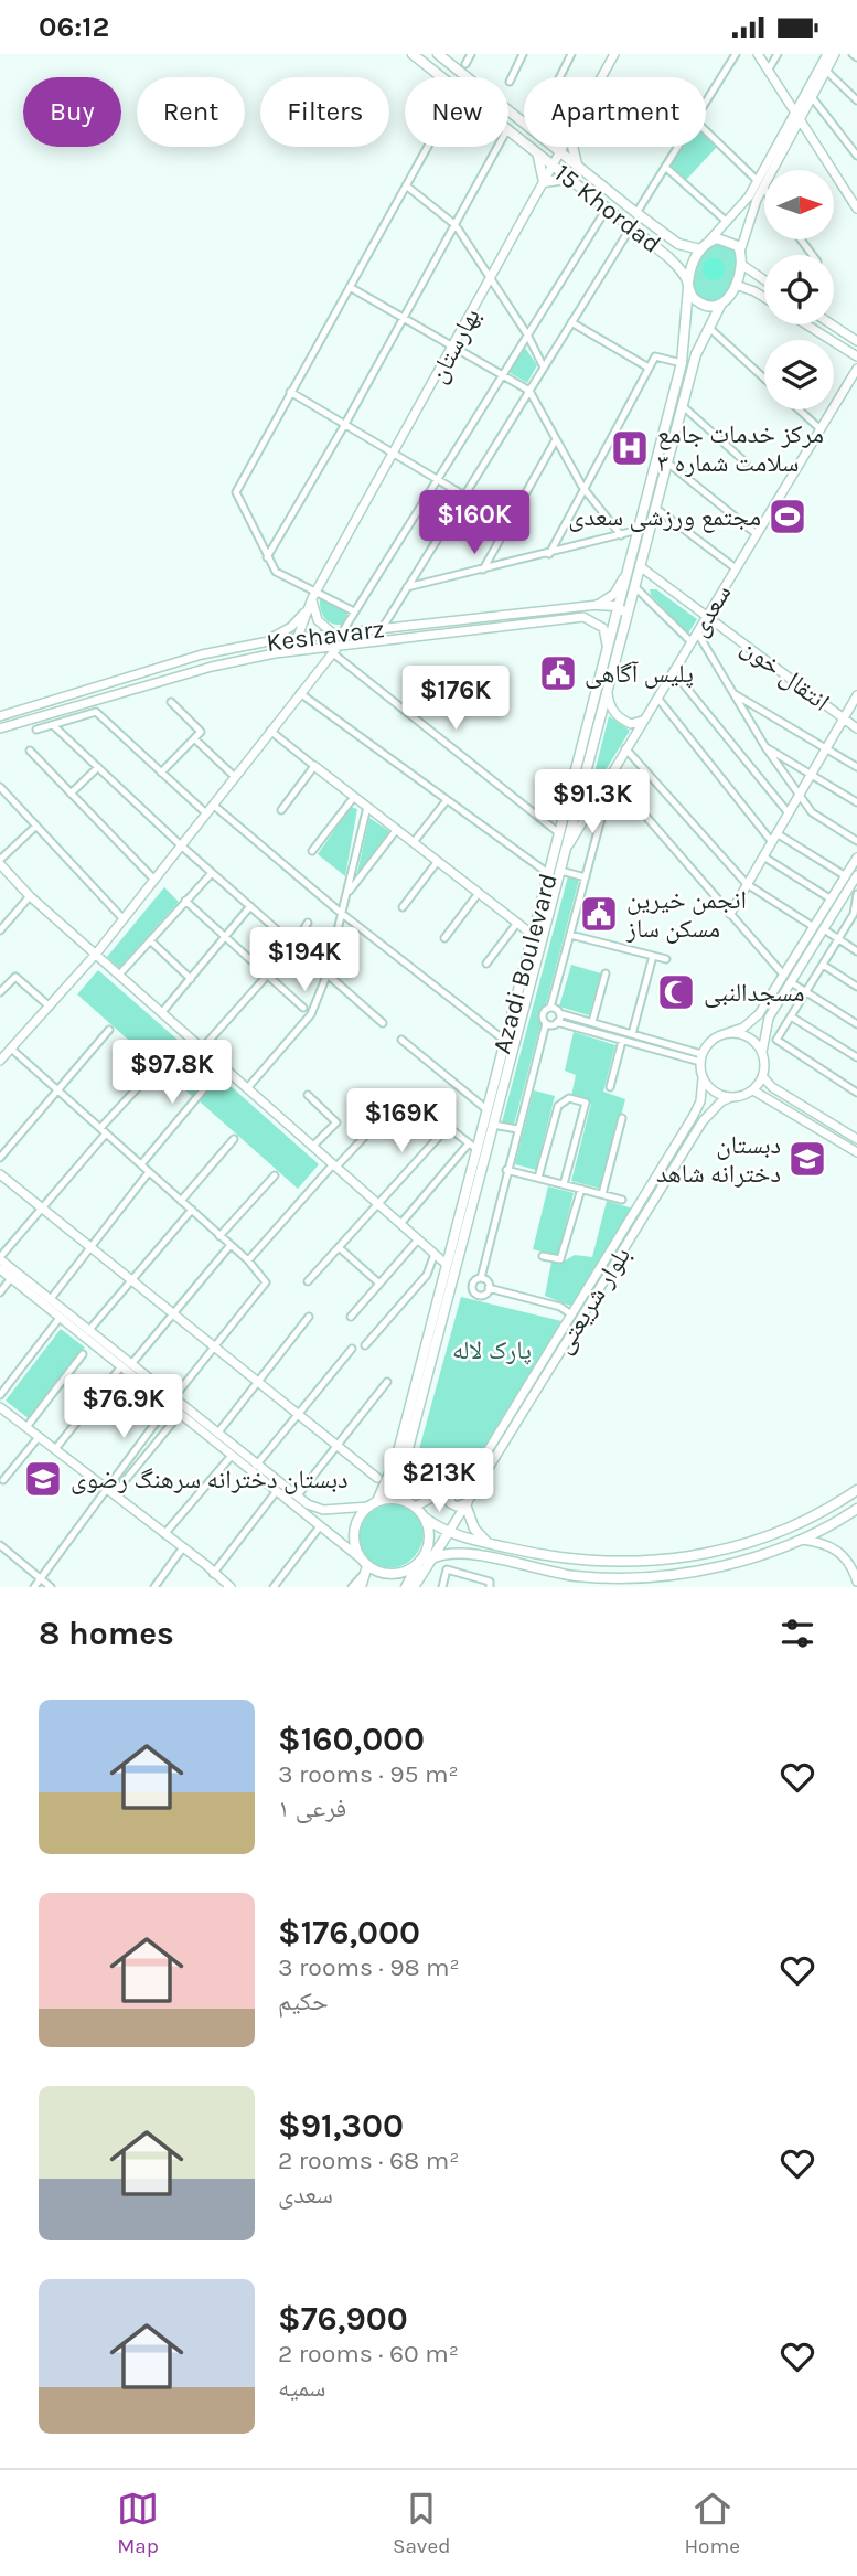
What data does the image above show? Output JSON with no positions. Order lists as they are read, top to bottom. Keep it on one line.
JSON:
{"streets":{"main road":["15 Khordad","بهارستان","سعدی","Keshavarz","انتقال خون","Azadi Boulevard","بلوار شریعتی"]},"crossings":[["15 Khordad","بهارستان"],["15 Khordad","Azadi Boulevard"],["بهارستان","Keshavarz"],["سعدی","انتقال خون"],["سعدی","Azadi Boulevard"],["Keshavarz","Azadi Boulevard"],["انتقال خون","Azadi Boulevard"],["Azadi Boulevard","بلوار شریعتی"]],"parks":["پارک لاله"],"places":{"hospital":["مرکز خدمات جامع سلامت شماره ۳"],"sports":["مجتمع ورزشی سعدی"],"public building":["پلیس آگاهی","انجمن خیرین مسکن ساز"],"mosque":["مسجدالنبی"],"school or university":["دبستان دخترانه شاهد","دبستان دخترانه سرهنگ رضوی"]},"north":"right","page":{"status":"06:12","chip":["Buy","Rent","Filters","New","Apartment"],"price":["$160K","$176K","$91.3K","$194K","$97.8K","$169K","$76.9K","$213K"],"heading":"8 homes","list":[{"name":"$160,000","note":"3 rooms · 95 m² · فرعی ۱"},{"name":"$176,000","note":"3 rooms · 98 m² · حکیم"},{"name":"$91,300","note":"2 rooms · 68 m² · سعدی"},{"name":"$76,900","note":"2 rooms · 60 m² · سمیه"}],"tabs":["Map","Saved","Home"]}}
